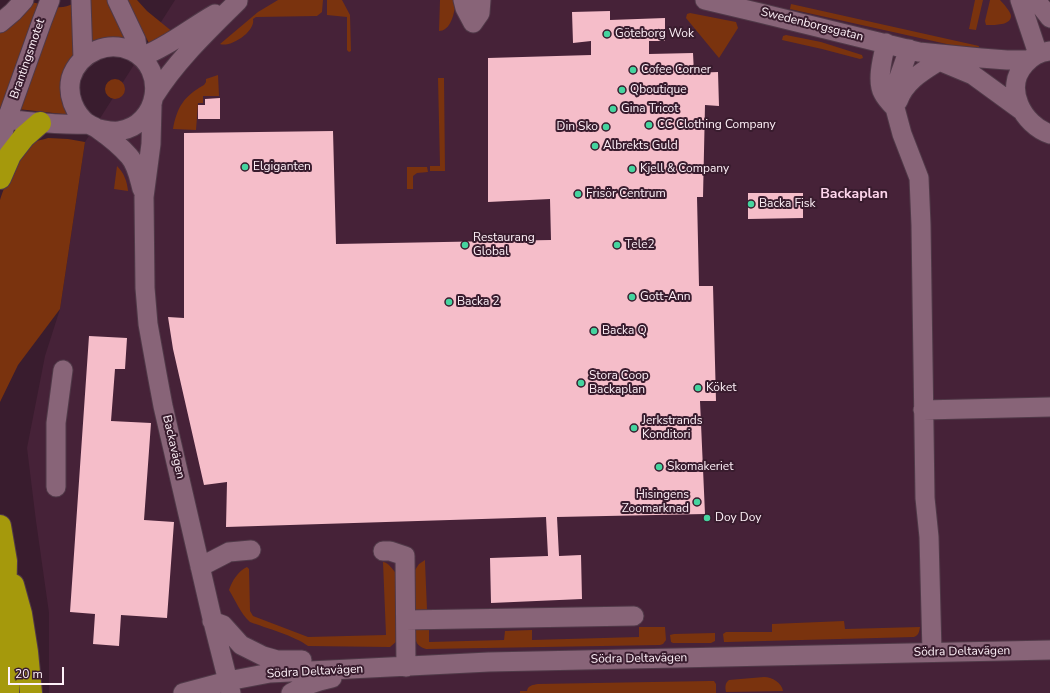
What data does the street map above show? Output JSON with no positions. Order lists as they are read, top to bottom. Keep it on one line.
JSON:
{"streets":{"street":["Swedenborgsgatan","Brantingsmotet","Backavägen","Södra Deltavägen"]},"crossings":[["Backavägen","Södra Deltavägen"]],"districts":["Backaplan"],"places":["Göteborg Wok","Cofee Corner","Qboutique","Gina Tricot","CC Clothing Company","Din Sko","Albrekts Guld","Elgiganten","Kjell & Company","Frisör Centrum","Backa Fisk","Restaurang Global","Tele2","Gott-Ann","Backa 2","Backa Q","Stora Coop Backaplan","Köket","Jerkstrands Konditori","Skomakeriet","Hisingens Zoomarknad","Doy Doy"],"scale_bar":"20 m"}
